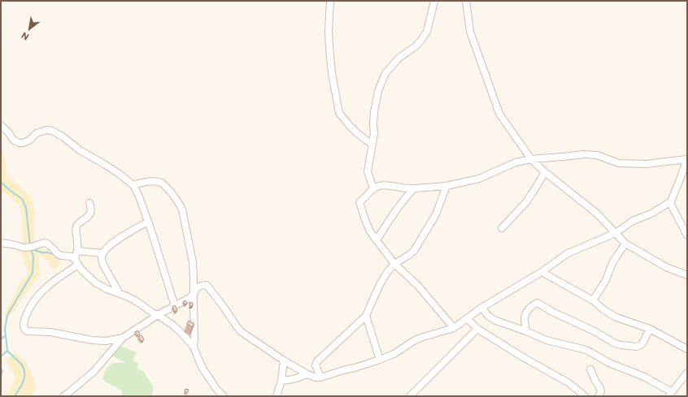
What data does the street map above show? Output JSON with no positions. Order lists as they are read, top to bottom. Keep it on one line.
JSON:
{"north":"bottom left"}
